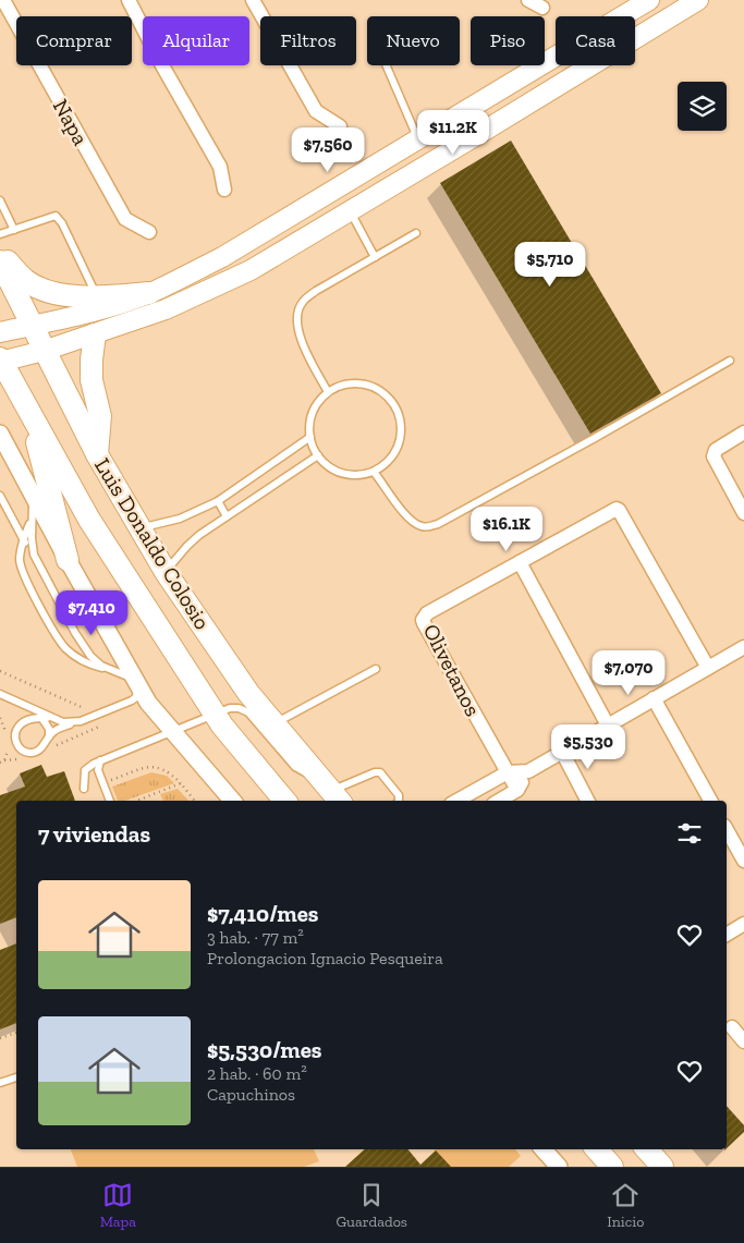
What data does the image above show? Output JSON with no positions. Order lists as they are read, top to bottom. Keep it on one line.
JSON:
{"streets":{"main road":["Luis Donaldo Colosio"],"street":["Napa","Olivetanos"]},"page":{"chip":["Comprar","Alquilar","Filtros","Nuevo","Piso","Casa"],"price":["$11.2K","$7,560","$5,710","$16.1K","$7,410","$7,070","$5,530"],"heading":"7 viviendas","list":[{"name":"$7,410/mes","note":"3 hab. · 77 m² · Prolongacion Ignacio Pesqueira"},{"name":"$5,530/mes","note":"2 hab. · 60 m² · Capuchinos"}],"tabs":["Mapa","Guardados","Inicio"]}}
